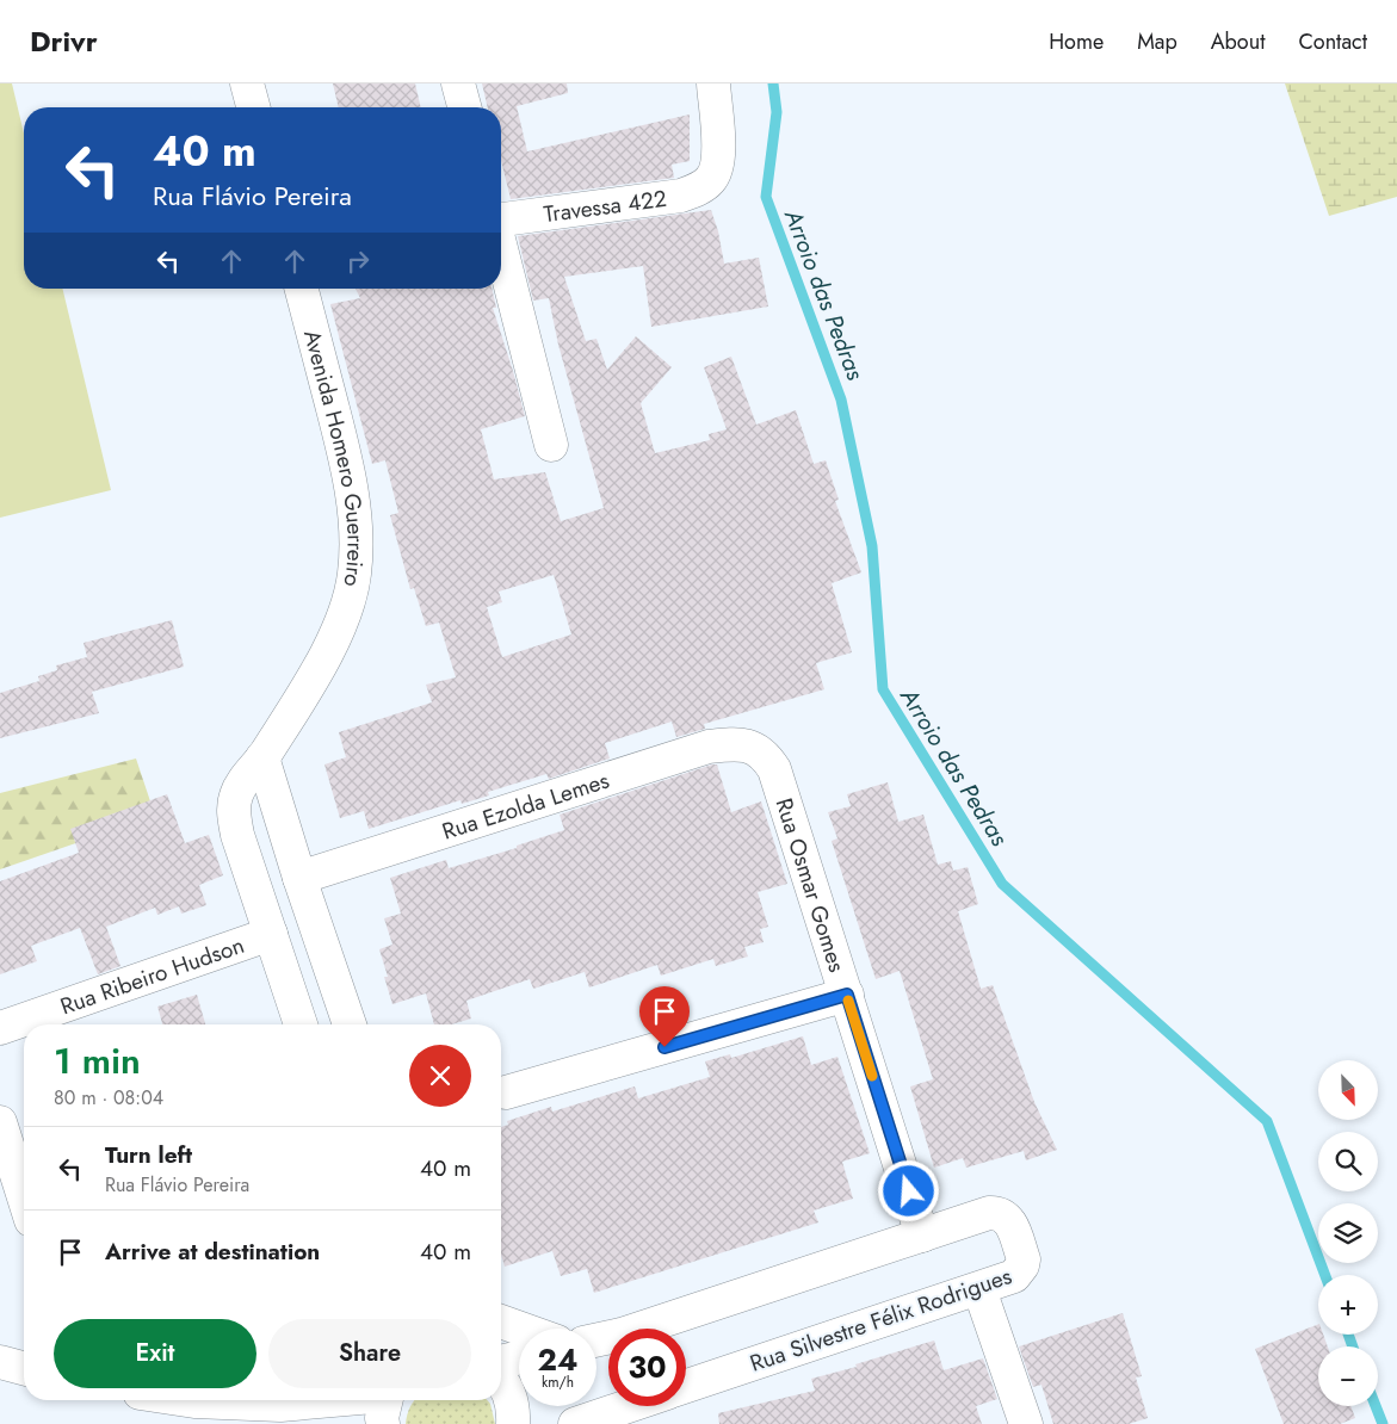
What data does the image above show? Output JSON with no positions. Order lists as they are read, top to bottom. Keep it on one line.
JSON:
{"streets":{"street":["Travessa 422","Avenida Homero Guerreiro","Rua Ezolda Lemes","Rua Osmar Gomes","Rua Ribeiro Hudson","Rua Silvestre Félix Rodrigues"]},"crossings":[["Avenida Homero Guerreiro","Rua Ribeiro Hudson"],["Rua Ezolda Lemes","Rua Osmar Gomes"],["Rua Osmar Gomes","Rua Silvestre Félix Rodrigues"]],"water":["Arroio das Pedras"],"north":"bottom right","page":{"header":"Drivr","nav":["Home","Map","About","Contact"],"turn":["40 m","Rua Flávio Pereira"],"heading":["1 min","80 m · 08:04"],"map_buttons":["+","−"],"list":[{"name":"Turn left","note":"Rua Flávio Pereira","value":"40 m"},{"name":"Arrive at destination","value":"40 m"}],"buttons":["Exit","Share"],"speed":"24 km/h","limit":"30"}}
